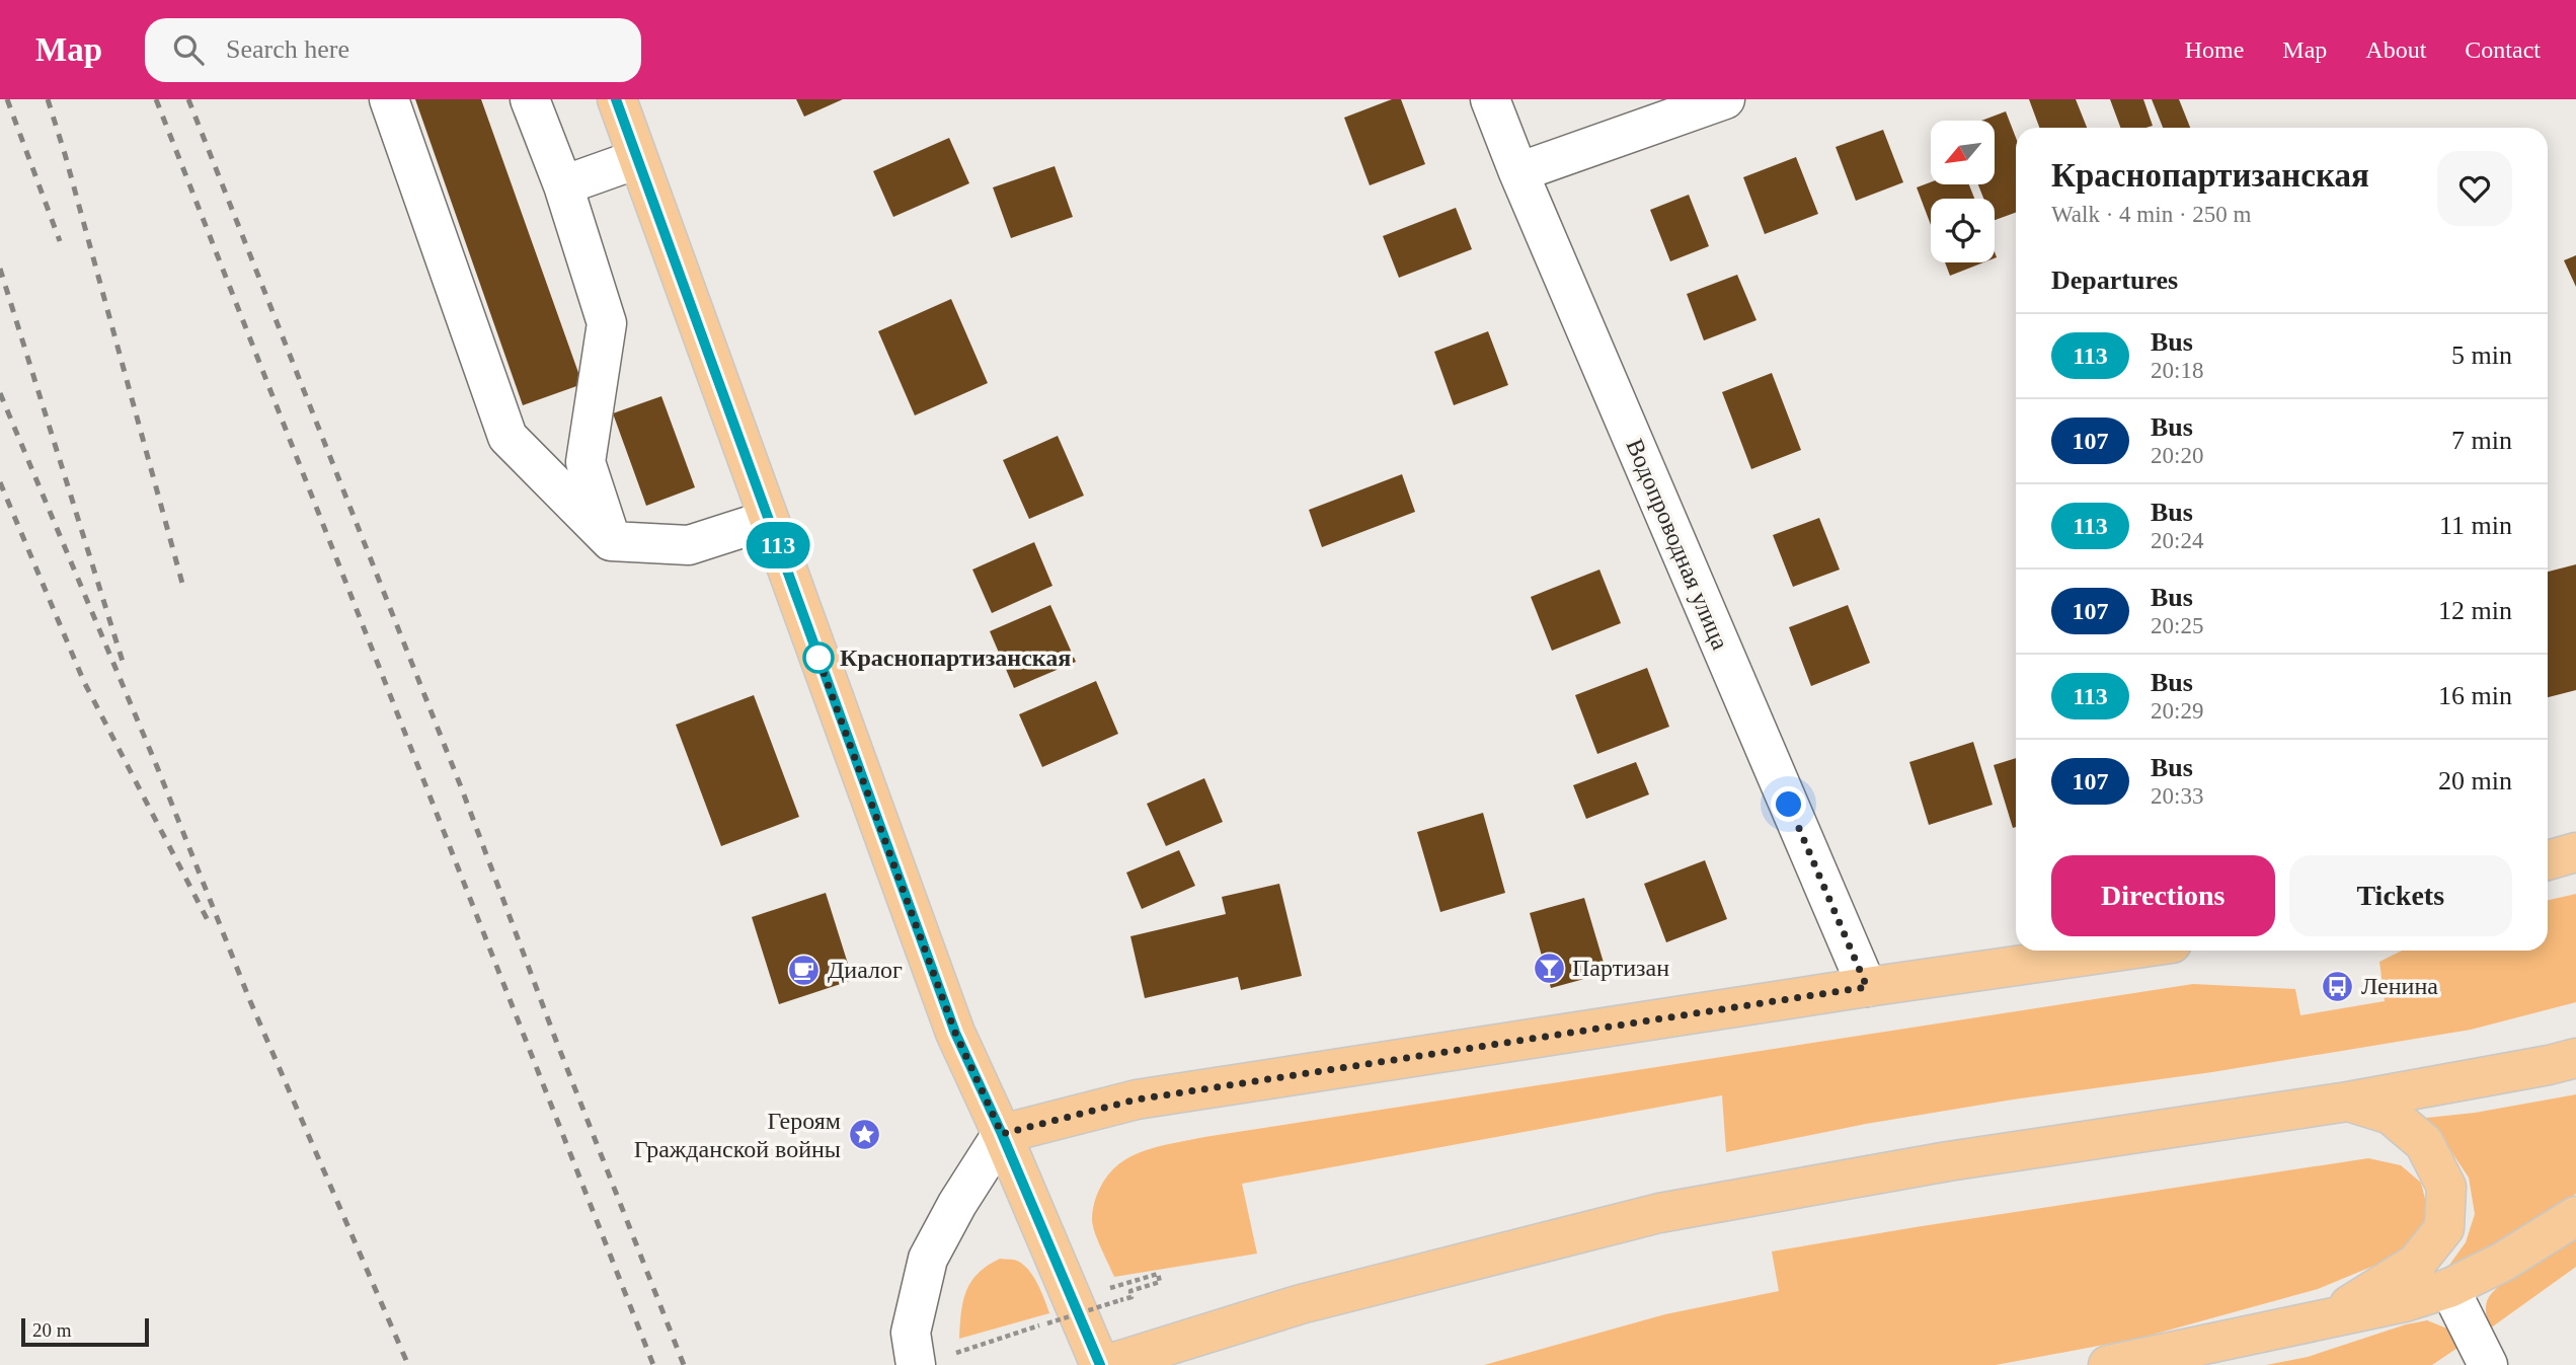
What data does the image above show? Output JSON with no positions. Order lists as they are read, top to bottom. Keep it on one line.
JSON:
{"streets":{"street":["Водопроводная улица"]},"places":{"other":["Краснопартизанская"],"bar":["Партизан"],"cafe":["Диалог"],"bus stop":["Ленина"],"place":["Героям Гражданской войны"]},"lines":["bus line 113"],"scale_bar":"20 m","north":"bottom left","page":{"header":"Map","search":"Search here","nav":["Home","Map","About","Contact"],"on_map":"113","heading":[["Краснопартизанская","Walk · 4 min · 250 m"],"Departures"],"list":[{"mark":"113","name":"Bus","note":"20:18","value":"5 min"},{"mark":"107","name":"Bus","note":"20:20","value":"7 min"},{"mark":"113","name":"Bus","note":"20:24","value":"11 min"},{"mark":"107","name":"Bus","note":"20:25","value":"12 min"},{"mark":"113","name":"Bus","note":"20:29","value":"16 min"},{"mark":"107","name":"Bus","note":"20:33","value":"20 min"}],"buttons":["Directions","Tickets"],"scale":"20 m"}}
